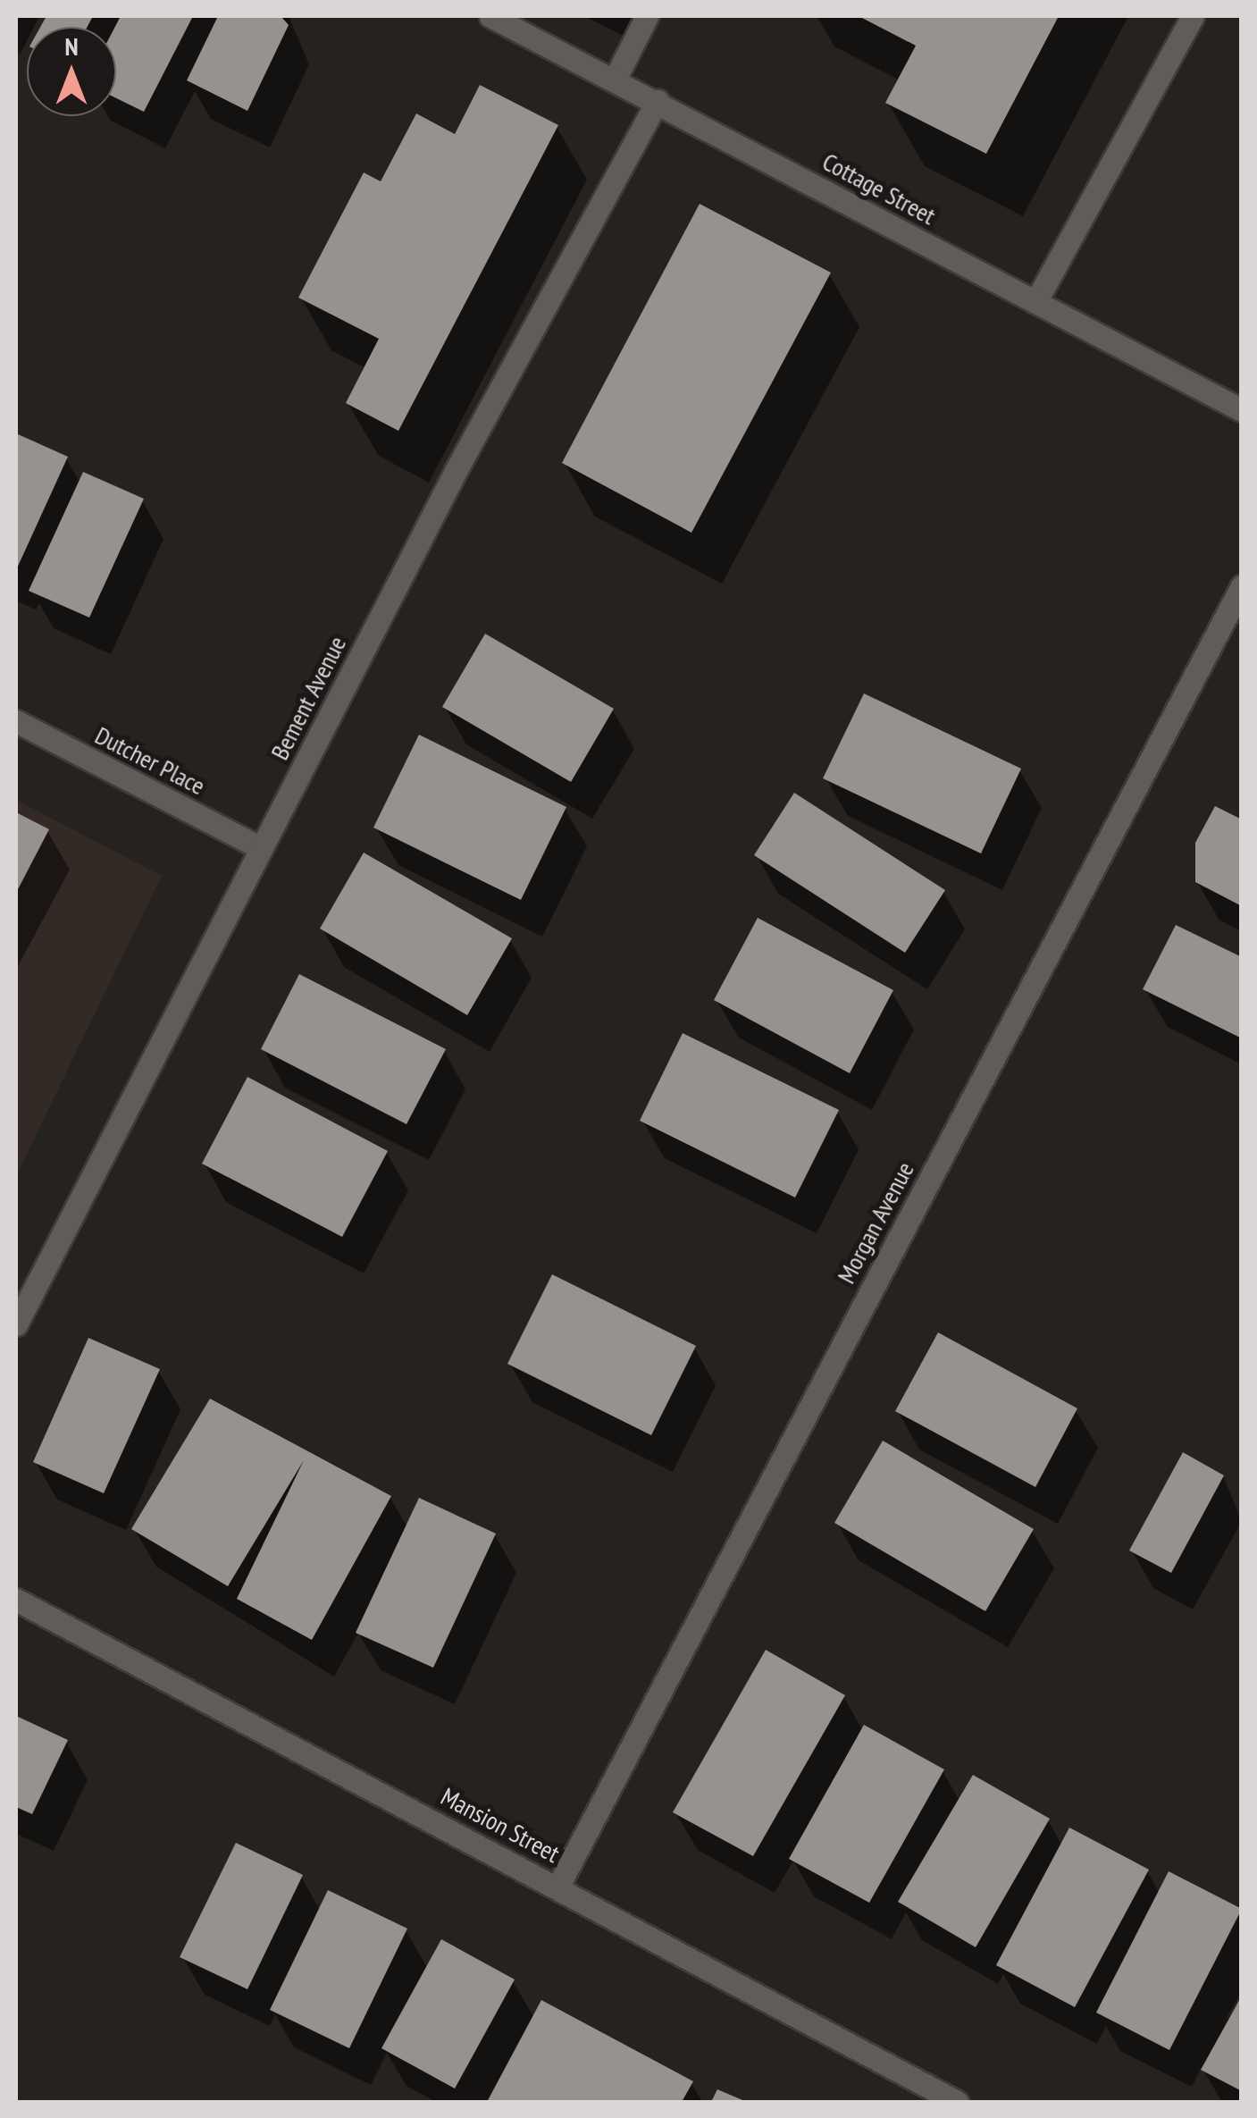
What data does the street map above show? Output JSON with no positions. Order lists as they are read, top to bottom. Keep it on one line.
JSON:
{"streets":{"street":["Cottage Street","Bement Avenue","Dutcher Place","Morgan Avenue","Mansion Street"]},"crossings":[["Cottage Street","Bement Avenue"],["Bement Avenue","Dutcher Place"],["Morgan Avenue","Mansion Street"]],"north":"top"}
